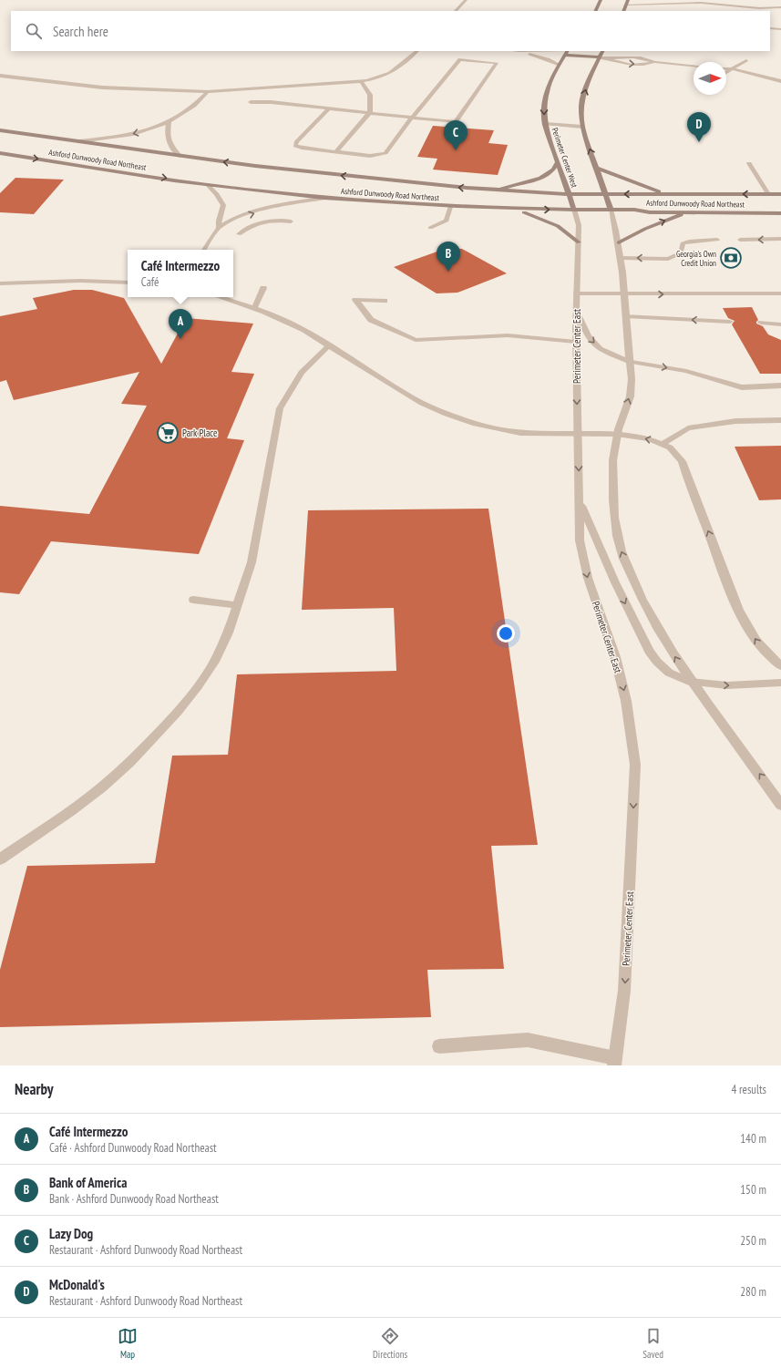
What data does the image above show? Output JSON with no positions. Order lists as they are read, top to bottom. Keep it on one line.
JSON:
{"streets":{"main road":["Perimeter Center West","Ashford Dunwoody Road Northeast"],"street":["Perimeter Center East"]},"crossings":[["Perimeter Center West","Ashford Dunwoody Road Northeast"],["Perimeter Center West","Perimeter Center East"],["Ashford Dunwoody Road Northeast","Perimeter Center East"]],"places":{"bank":["Georgia's Own Credit Union"],"supermarket":["Park Place"]},"north":"right","page":{"search":"Search here","pins":["D","C","B","A"],"popup":["Café Intermezzo","Café"],"heading":["Nearby","4 results"],"list":[{"mark":"A","name":"Café Intermezzo","note":"Café · Ashford Dunwoody Road Northeast","value":"140 m"},{"mark":"B","name":"Bank of America","note":"Bank · Ashford Dunwoody Road Northeast","value":"150 m"},{"mark":"C","name":"Lazy Dog","note":"Restaurant · Ashford Dunwoody Road Northeast","value":"250 m"},{"mark":"D","name":"McDonald's","note":"Restaurant · Ashford Dunwoody Road Northeast","value":"280 m"}],"nav":["Map","Directions","Saved"]}}
